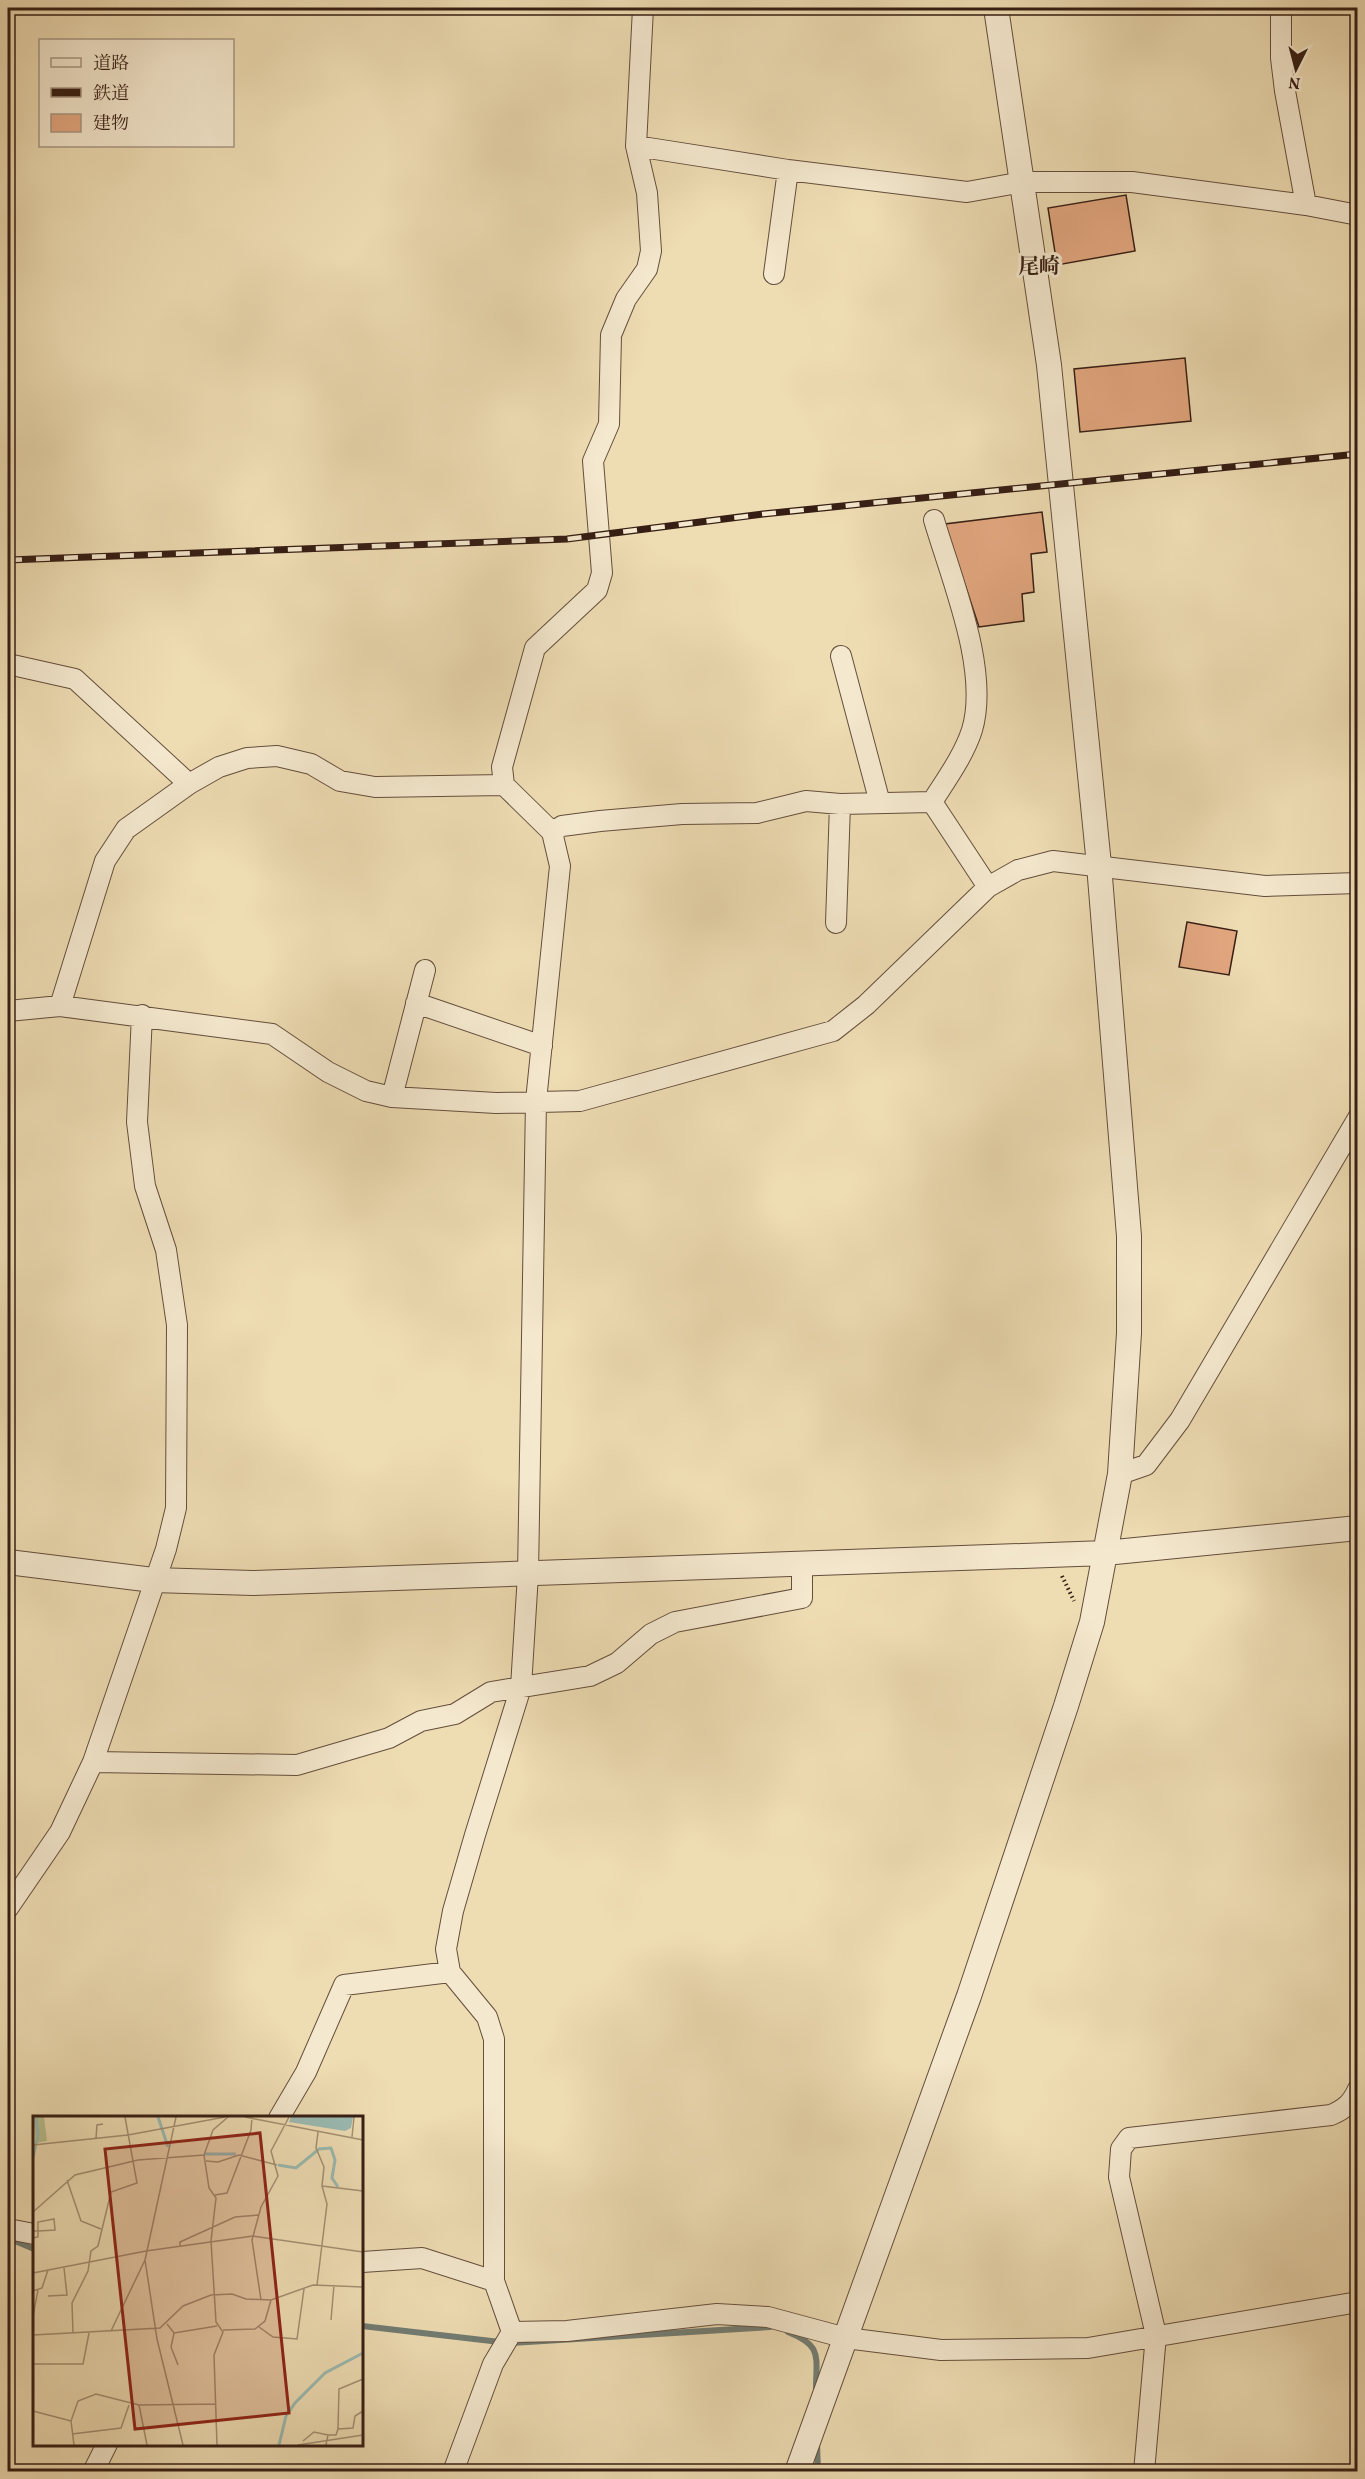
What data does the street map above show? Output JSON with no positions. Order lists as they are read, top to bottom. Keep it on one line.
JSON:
{"districts":["尾崎"],"legend":["道路","鉄道","建物"],"north":"bottom"}
